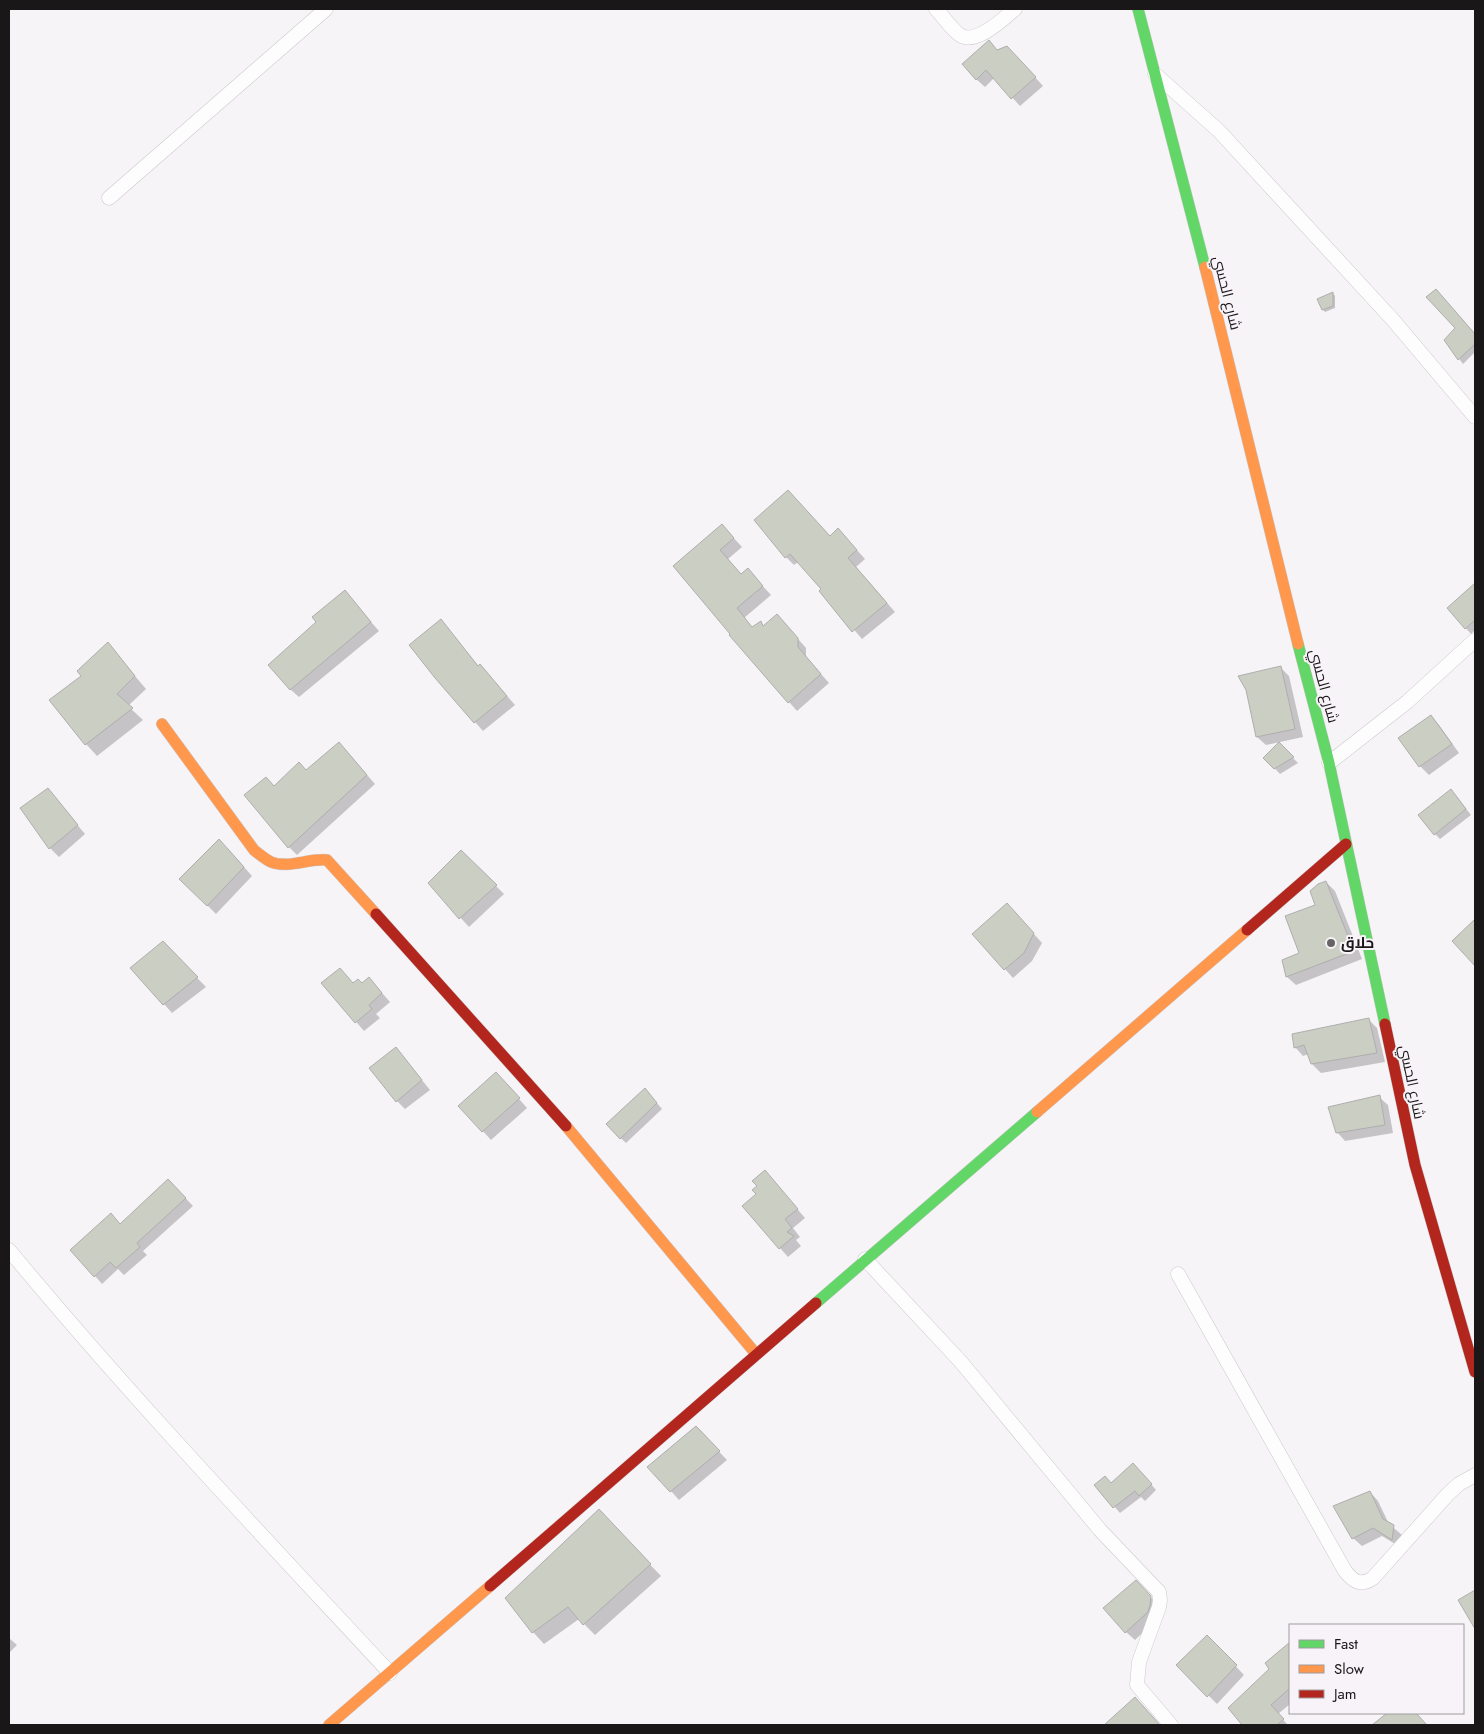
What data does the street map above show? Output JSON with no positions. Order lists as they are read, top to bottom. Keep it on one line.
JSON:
{"streets":{"street":["شارع الحسي"]},"places":["حلاق"],"legend":["Fast","Slow","Jam"]}
